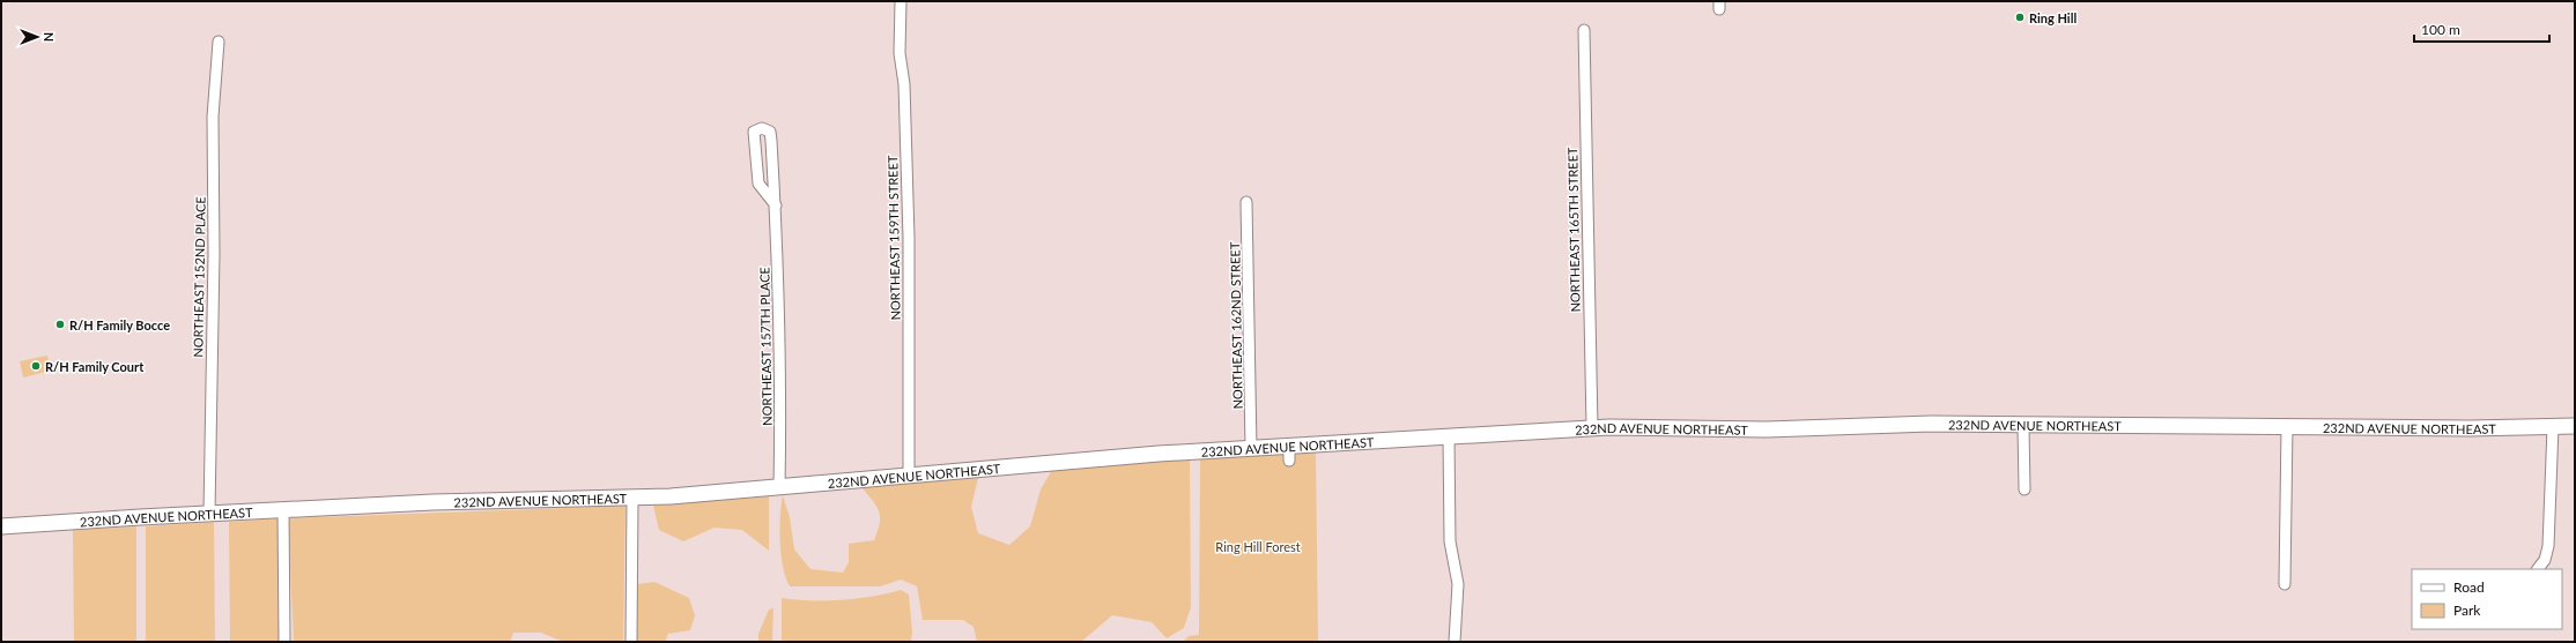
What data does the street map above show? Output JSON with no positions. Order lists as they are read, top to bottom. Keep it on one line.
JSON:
{"streets":{"street":["NORTHEAST 165TH STREET","NORTHEAST 159TH STREET","NORTHEAST 152ND PLACE","NORTHEAST 162ND STREET","NORTHEAST 157TH PLACE","232ND AVENUE NORTHEAST"]},"crossings":[["NORTHEAST 165TH STREET","232ND AVENUE NORTHEAST"],["NORTHEAST 159TH STREET","232ND AVENUE NORTHEAST"],["NORTHEAST 152ND PLACE","232ND AVENUE NORTHEAST"],["NORTHEAST 162ND STREET","232ND AVENUE NORTHEAST"],["NORTHEAST 157TH PLACE","232ND AVENUE NORTHEAST"]],"parks":["Ring Hill Forest"],"places":["Ring Hill","R/H Family Bocce","R/H Family Court"],"legend":["Road","Park"],"scale_bar":"100 m","north":"right"}
